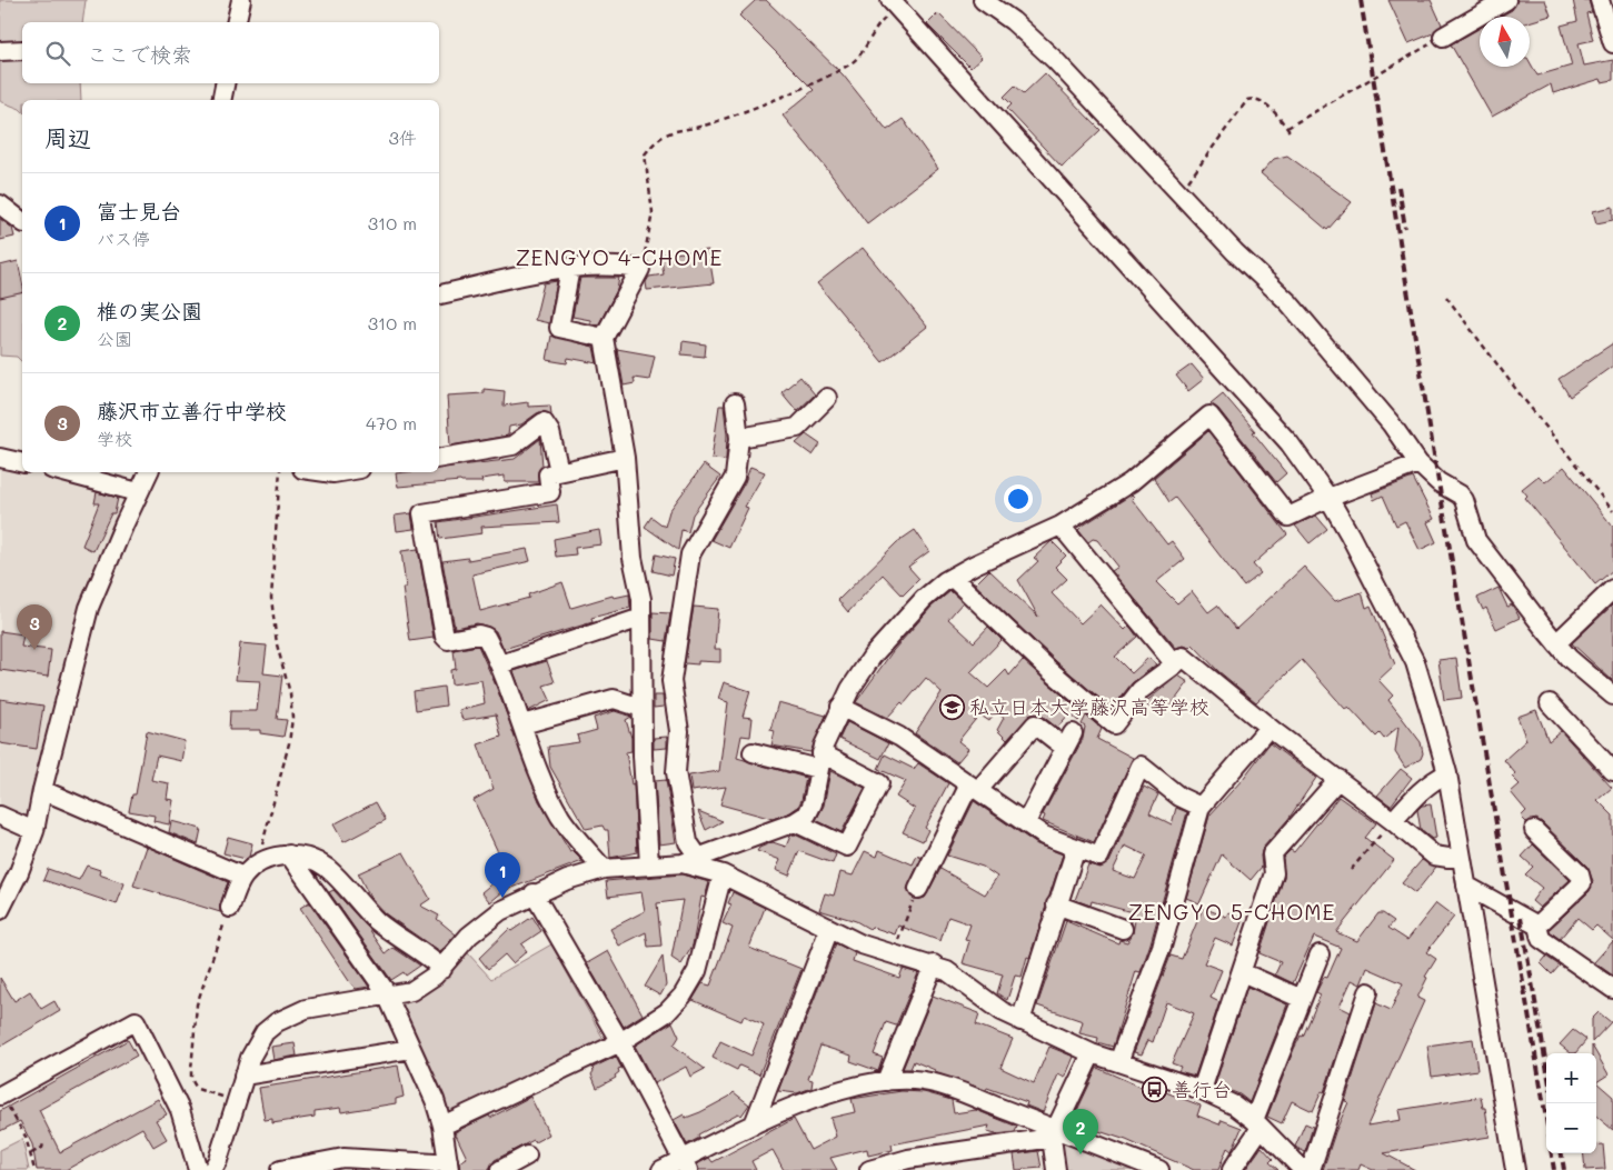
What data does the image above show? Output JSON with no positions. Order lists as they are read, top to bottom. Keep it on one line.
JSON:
{"districts":["ZENGYO 4-CHOME","ZENGYO 5-CHOME"],"places":{"school or university":["私立日本大学藤沢高等学校"],"bus stop":["善行台"]},"north":"top","page":{"search":"ここで検索","heading":["周辺","3件"],"list":[{"mark":"1","name":"富士見台","note":"バス停","value":"310 m"},{"mark":"2","name":"椎の実公園","note":"公園","value":"310 m"},{"mark":"3","name":"藤沢市立善行中学校","note":"学校","value":"470 m"}],"pins":["3","1","2"],"map_buttons":["+","−"]}}
